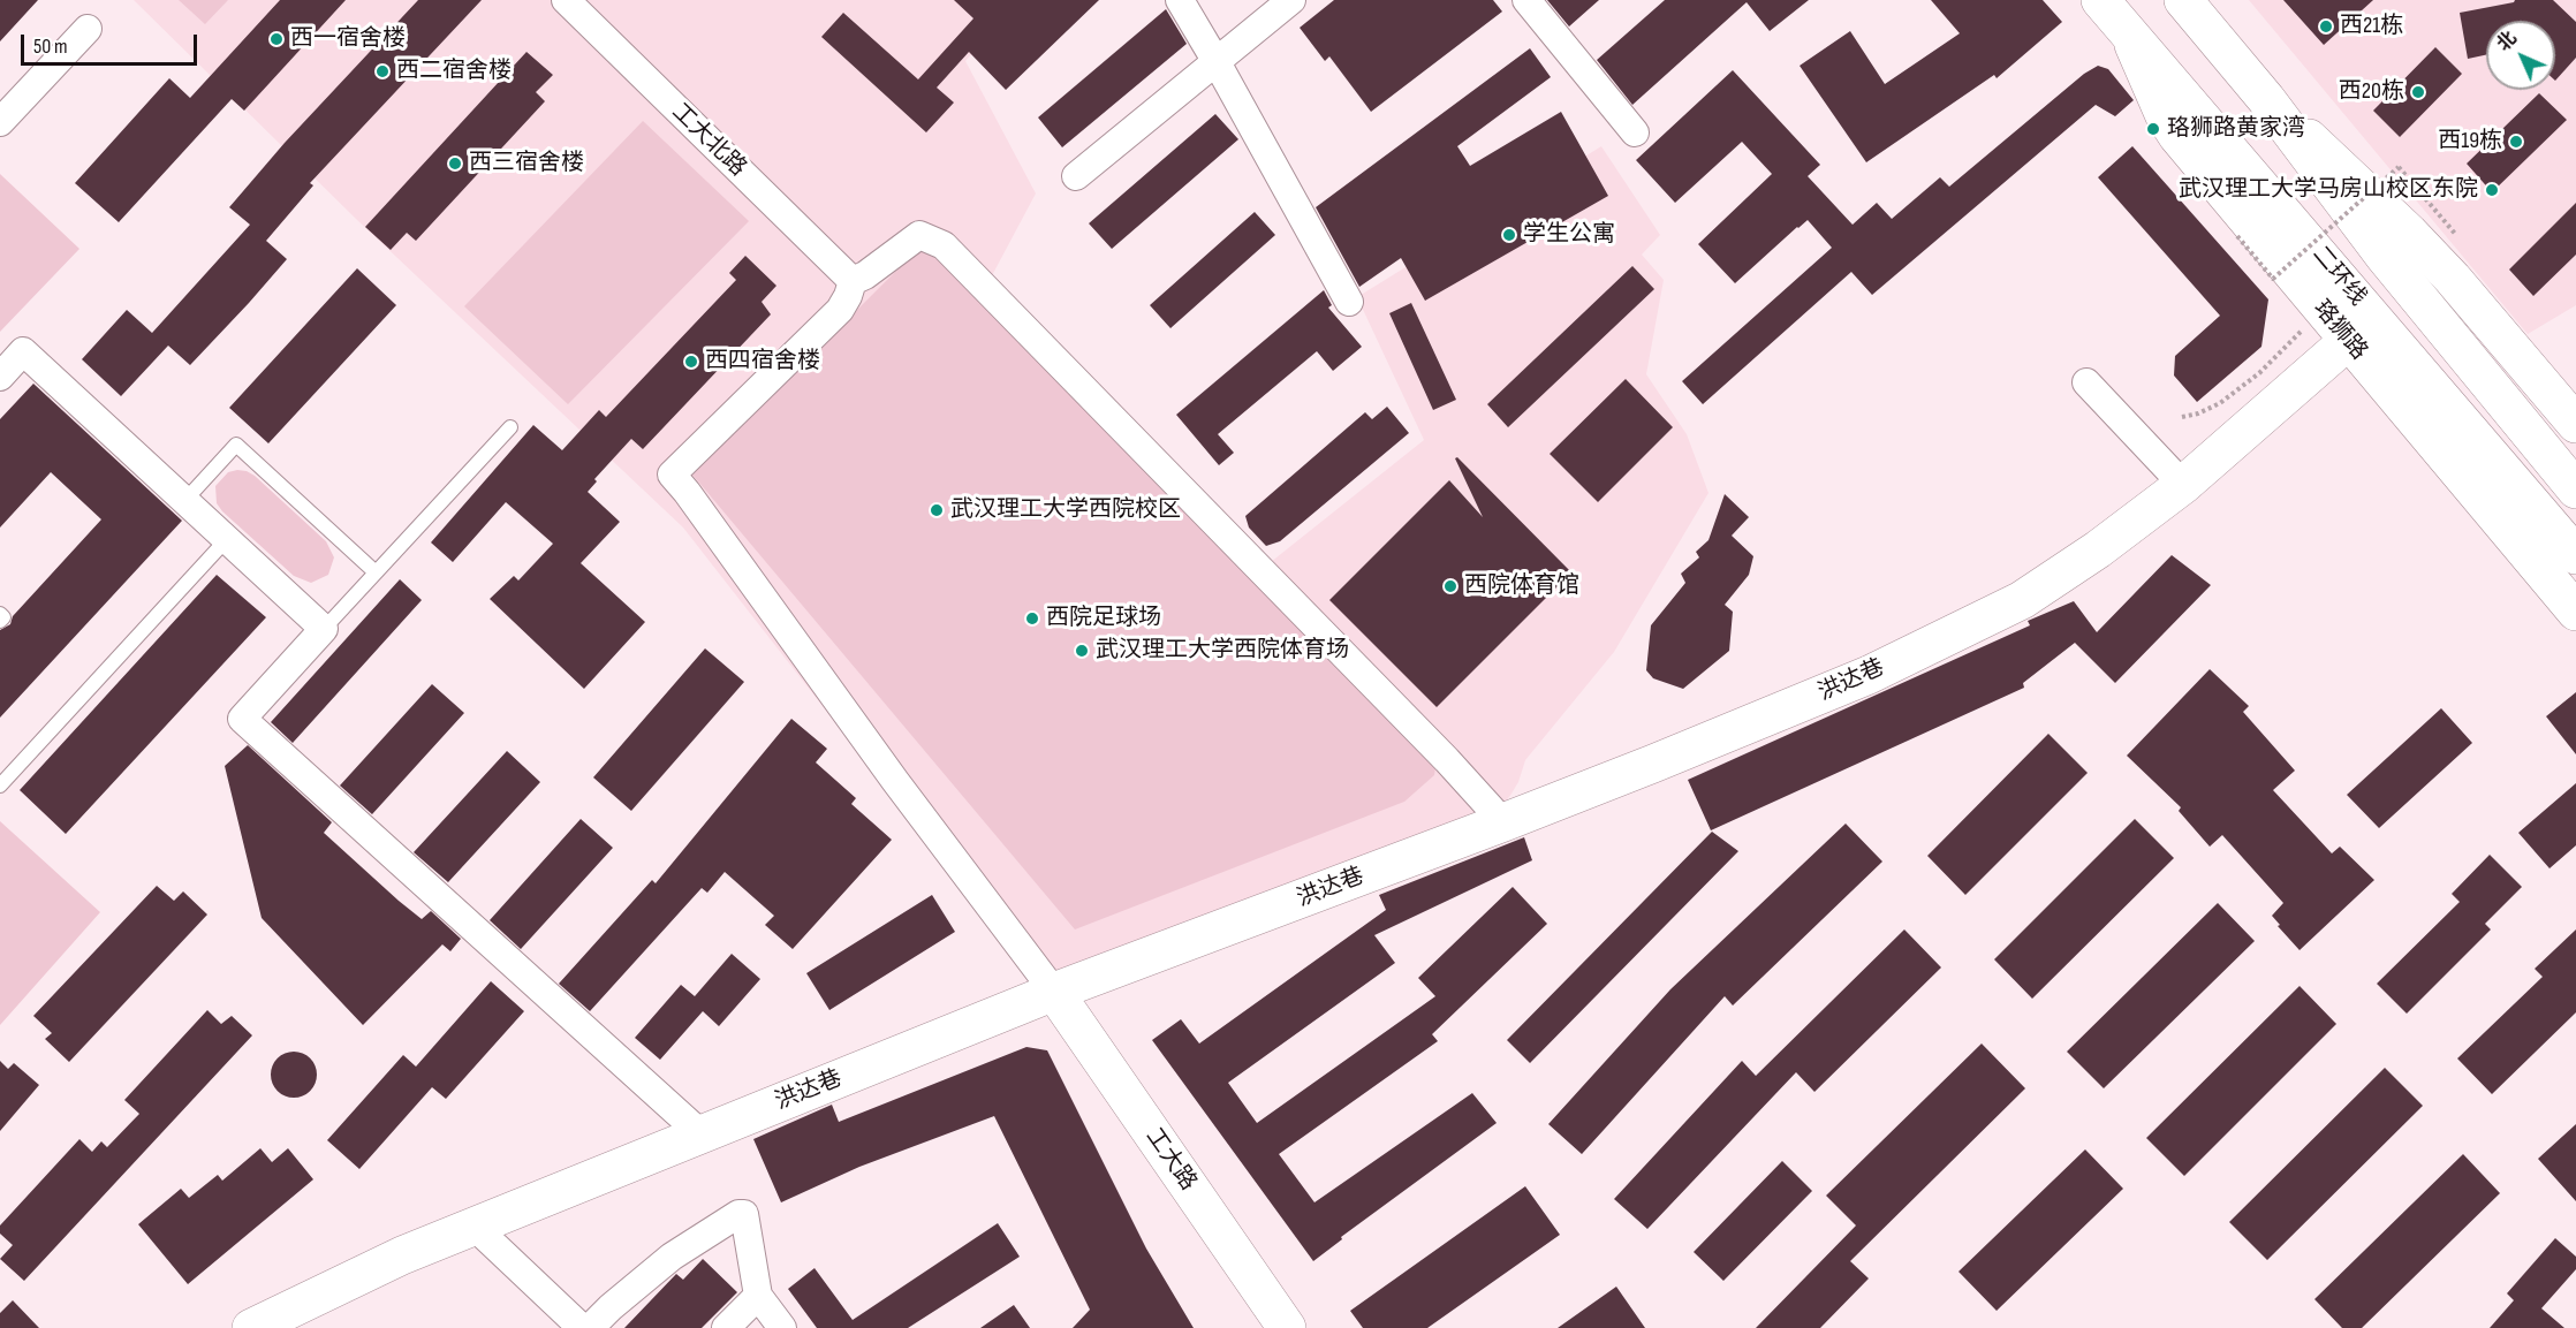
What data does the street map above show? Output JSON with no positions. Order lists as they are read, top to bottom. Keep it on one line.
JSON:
{"streets":{"main road":["二环线","珞狮路","洪达巷","工大路"],"street":["工大北路"]},"crossings":[["二环线","珞狮路"],["珞狮路","洪达巷"],["洪达巷","工大路"]],"places":["西21栋","西一宿舍楼","西二宿舍楼","西20栋","珞狮路黄家湾","西19栋","西三宿舍楼","武汉理工大学马房山校区东院","学生公寓","西四宿舍楼","武汉理工大学西院校区","西院体育馆","西院足球场","武汉理工大学西院体育场"],"scale_bar":"50 m","north":"top left"}
